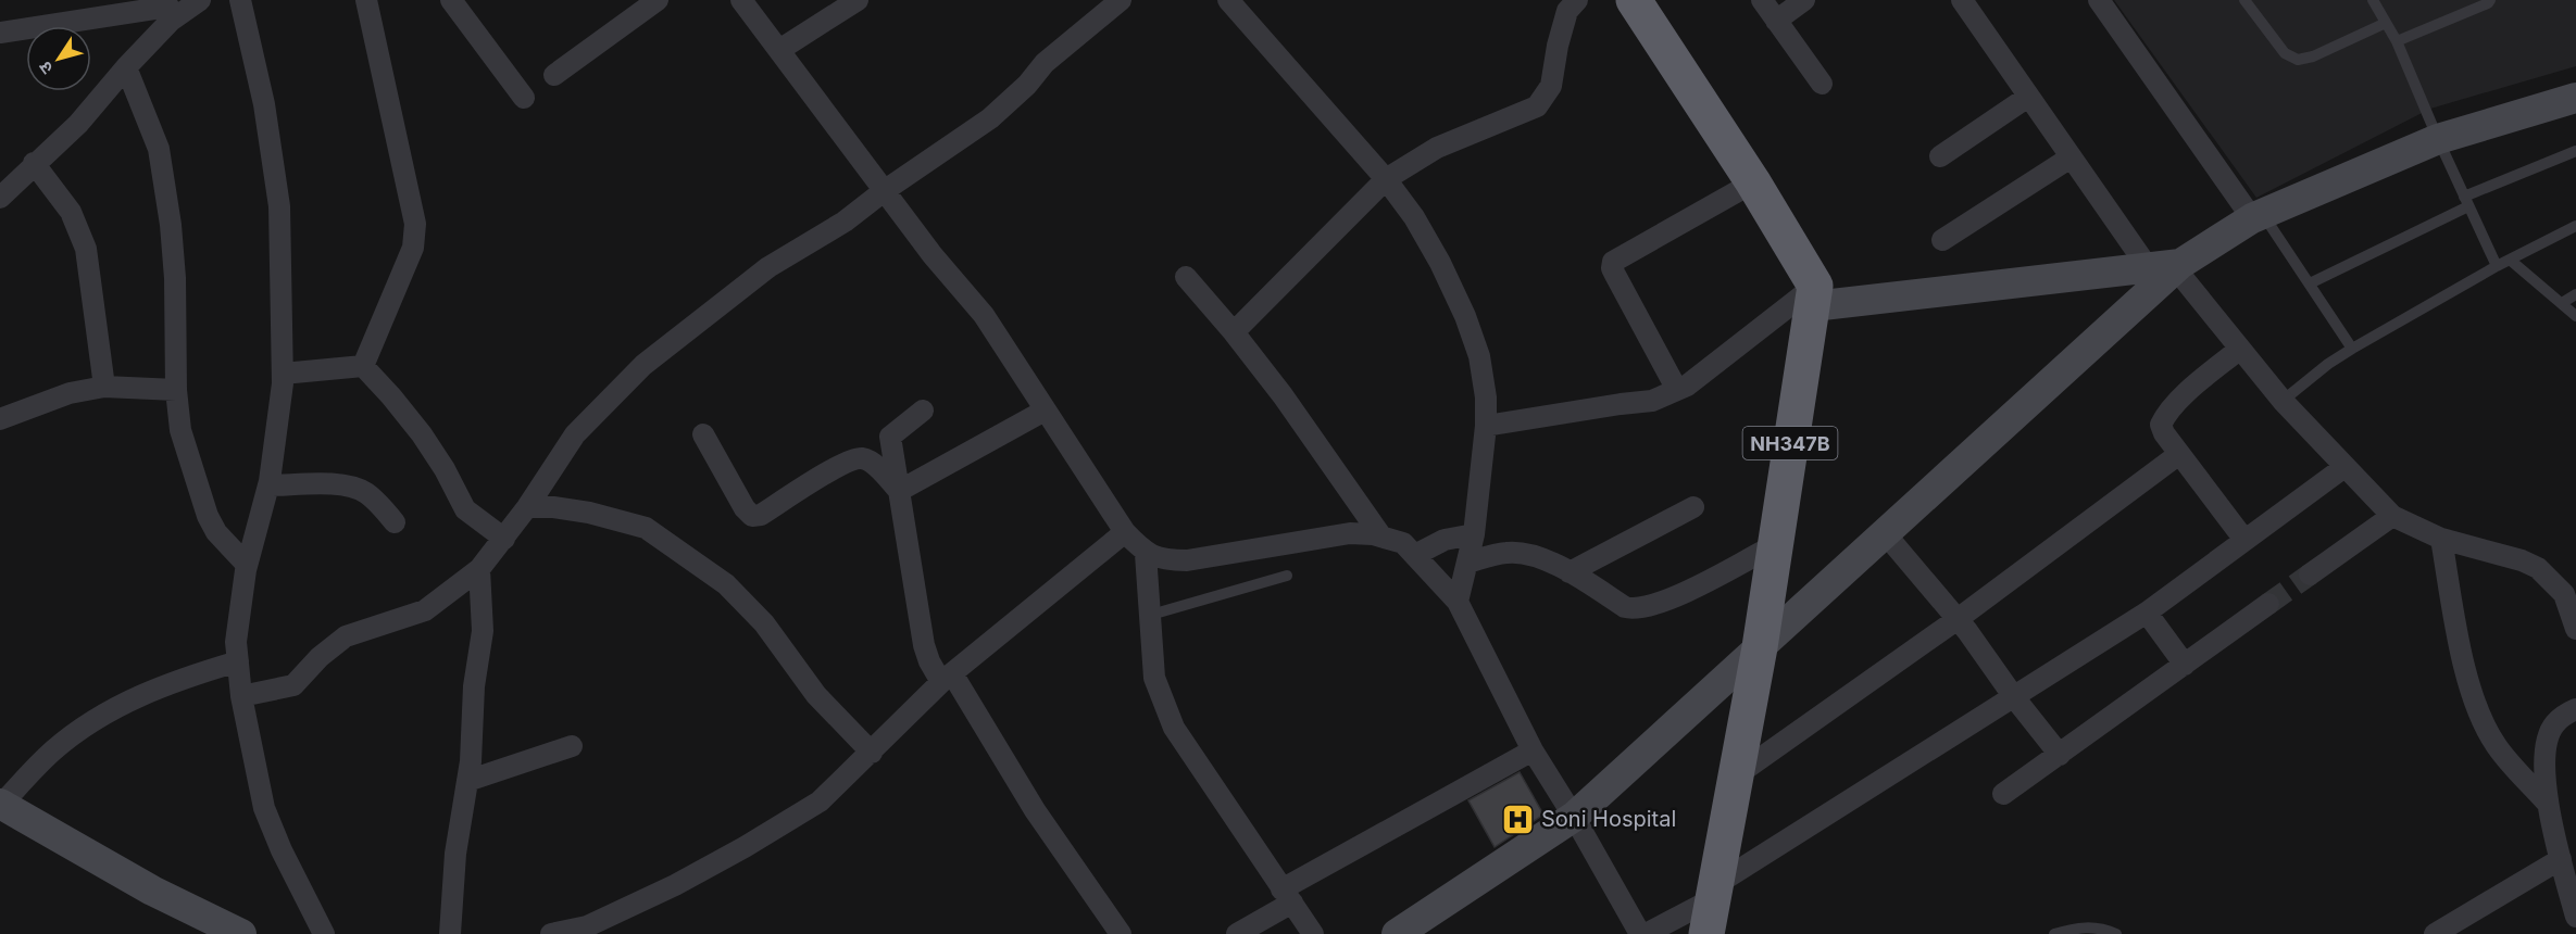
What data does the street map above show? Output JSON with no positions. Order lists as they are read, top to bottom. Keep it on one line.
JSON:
{"streets":{"highway":["NH347B"]},"places":{"hospital":["Soni Hospital"]},"north":"bottom left"}
